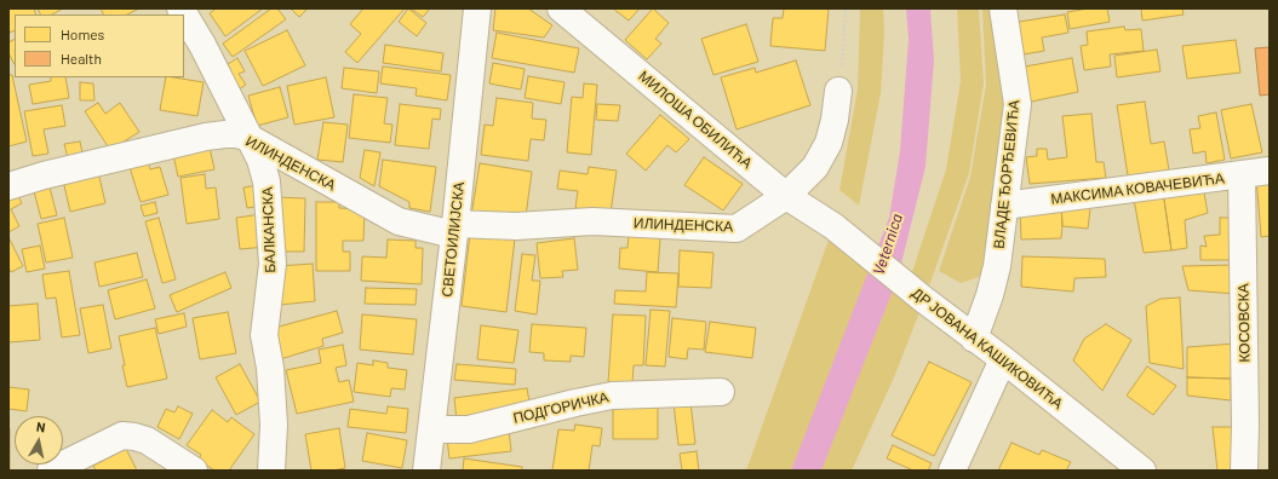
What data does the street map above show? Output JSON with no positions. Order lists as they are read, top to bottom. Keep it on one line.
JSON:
{"streets":{"street":["МИЛОША ОБИЛИЋА","ИЛИНДЕНСКА","ВЛАДЕ ЂОРЂЕВИЋА","МАКСИМА КОВАЧЕВИЋА","БАЛКАНСКА","СВЕТОИЛИЈСКА","КОСОВСКА","ДР ЈОВАНА КАШИКОВИЋА","ПОДГОРИЧКА"]},"crossings":[["МИЛОША ОБИЛИЋА","ИЛИНДЕНСКА"],["МИЛОША ОБИЛИЋА","ДР ЈОВАНА КАШИКОВИЋА"],["ИЛИНДЕНСКА","БАЛКАНСКА"],["ИЛИНДЕНСКА","СВЕТОИЛИЈСКА"],["ВЛАДЕ ЂОРЂЕВИЋА","МАКСИМА КОВАЧЕВИЋА"],["ВЛАДЕ ЂОРЂЕВИЋА","ДР ЈОВАНА КАШИКОВИЋА"],["МАКСИМА КОВАЧЕВИЋА","КОСОВСКА"],["СВЕТОИЛИЈСКА","ПОДГОРИЧКА"]],"water":["Veternica"],"legend":["Homes","Health"],"north":"top"}
